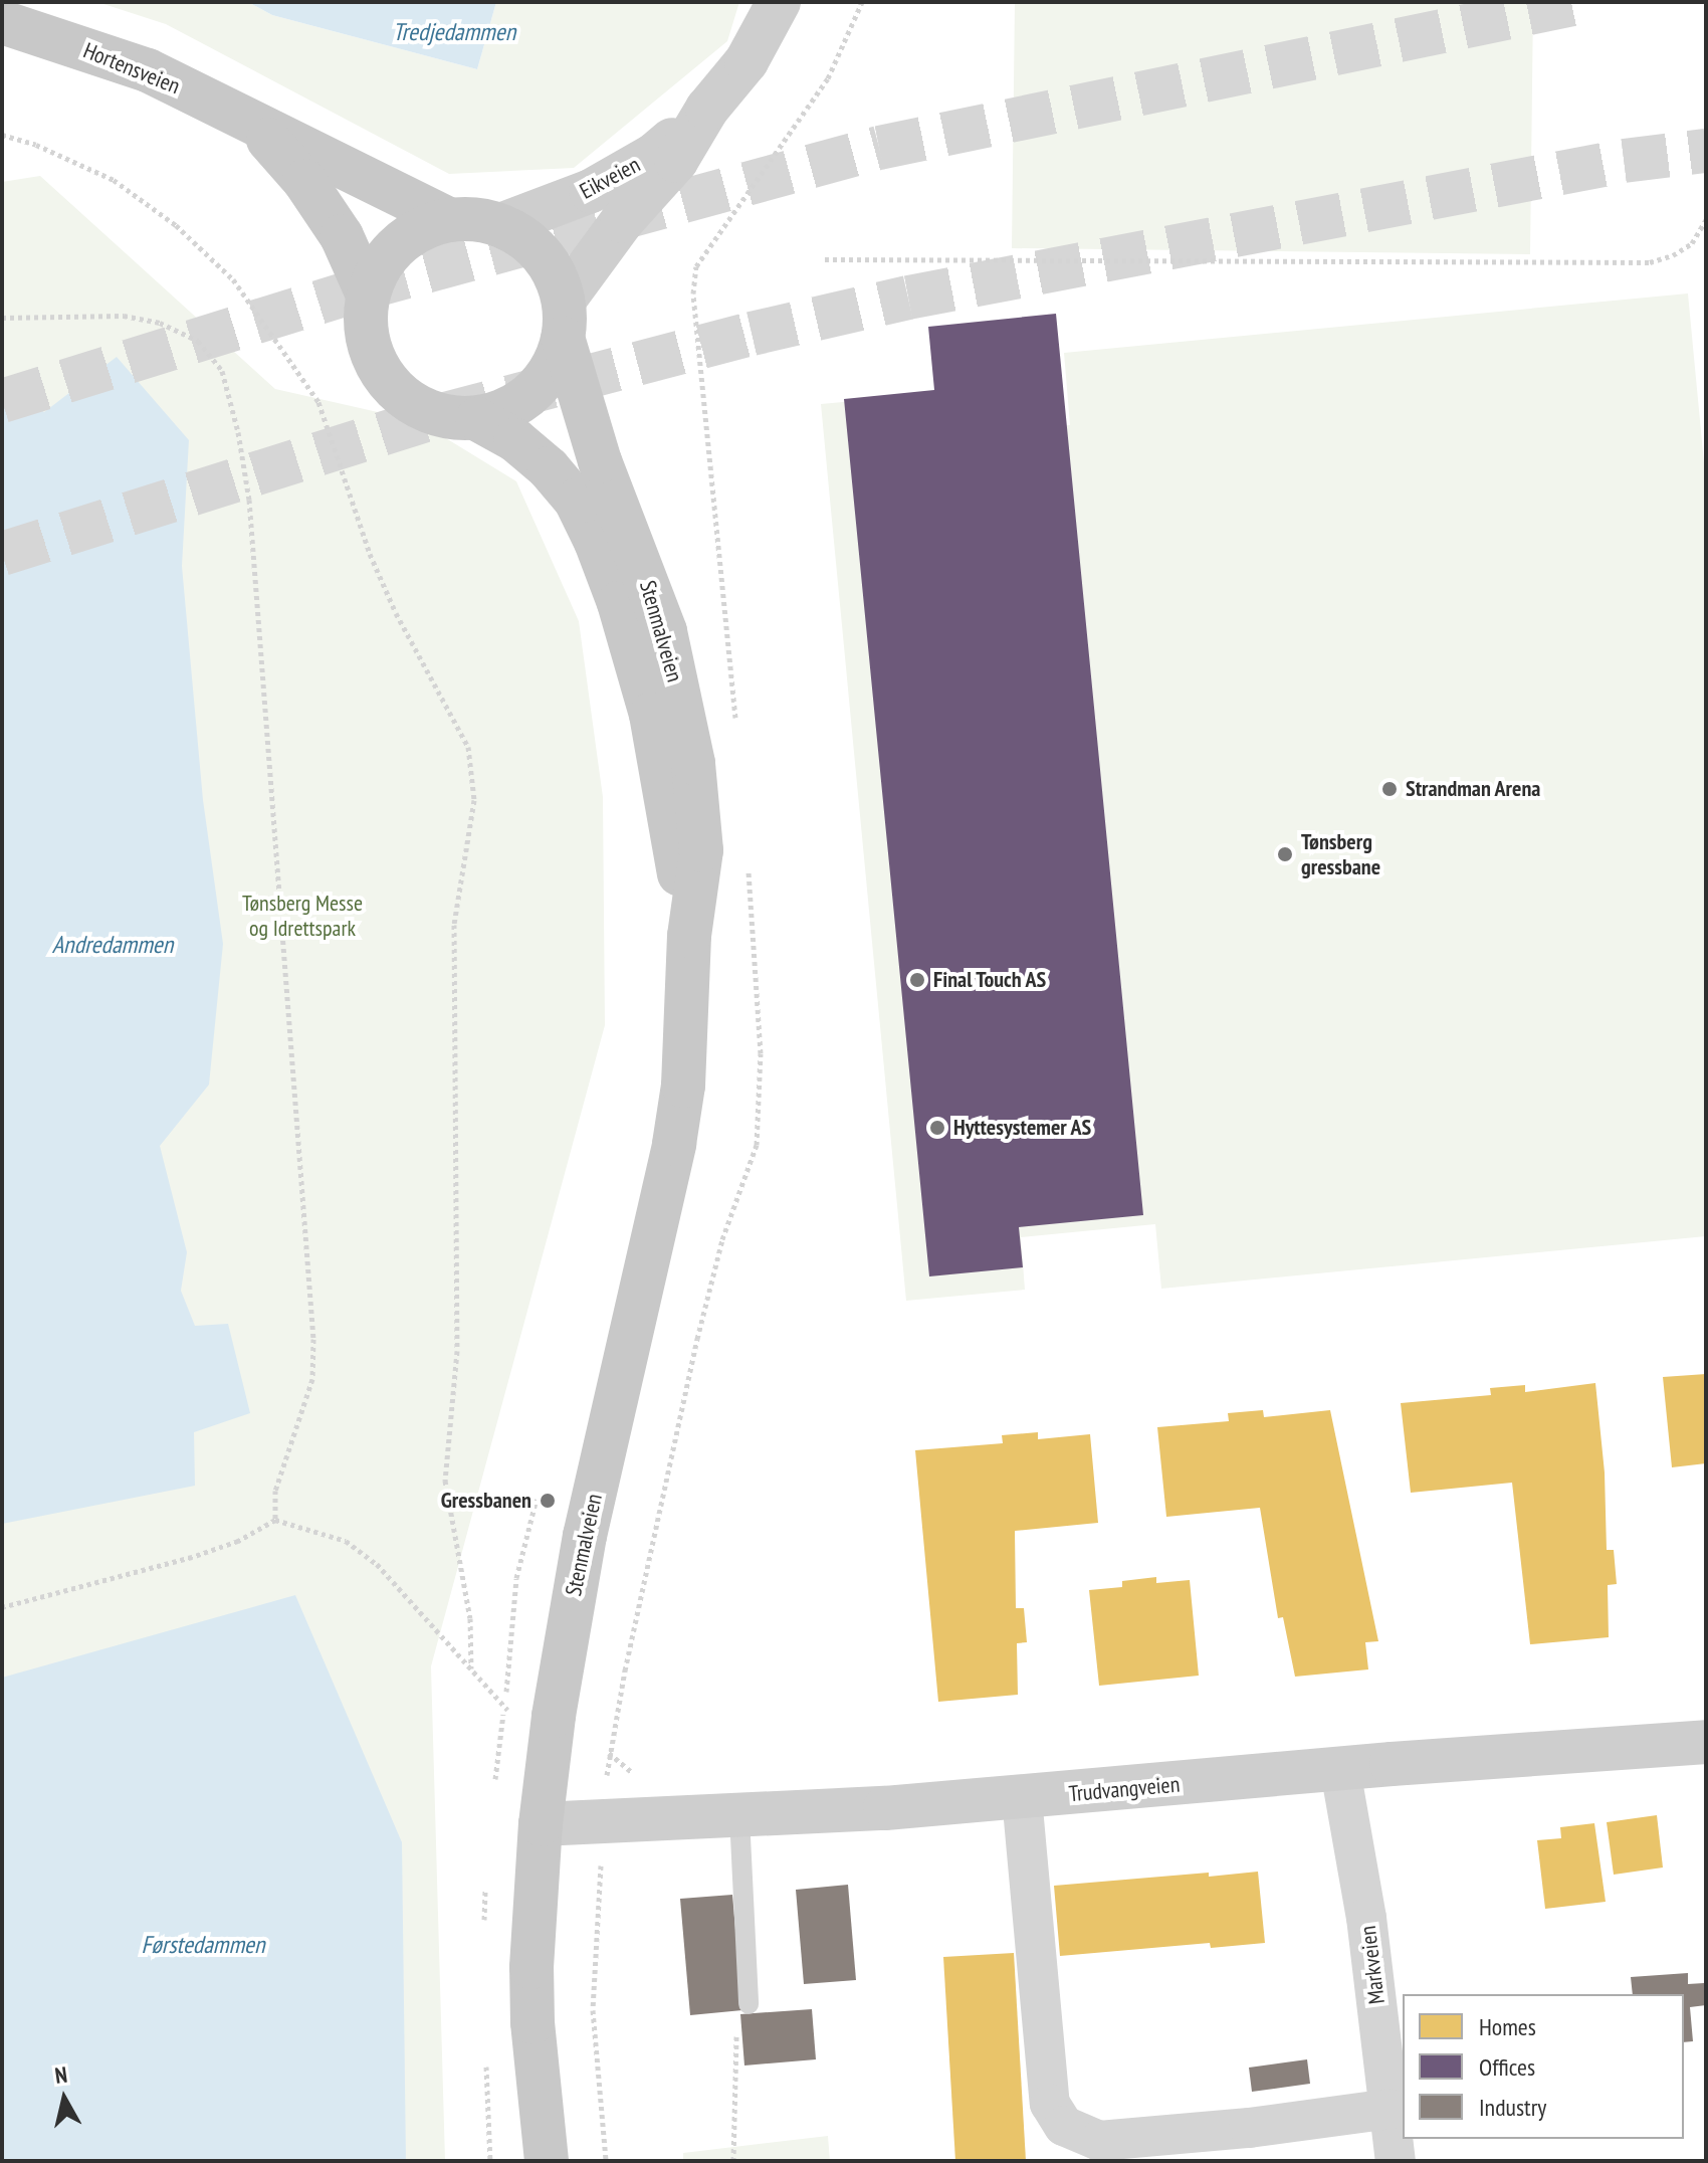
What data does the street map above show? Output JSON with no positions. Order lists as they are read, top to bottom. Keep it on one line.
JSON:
{"streets":{"main road":["Hortensveien","Eikveien","Stenmalveien","Trudvangveien"],"street":["Markveien"]},"crossings":[["Hortensveien","Eikveien"],["Hortensveien","Stenmalveien"],["Eikveien","Stenmalveien"],["Stenmalveien","Trudvangveien"],["Trudvangveien","Markveien"]],"water":["Tredjedammen","Andredammen","Førstedammen"],"parks":["Tønsberg Messe og Idrettspark"],"places":["Strandman Arena","Tønsberg gressbane","Final Touch AS","Hyttesystemer AS","Gressbanen"],"legend":["Homes","Offices","Industry"],"north":"top"}
